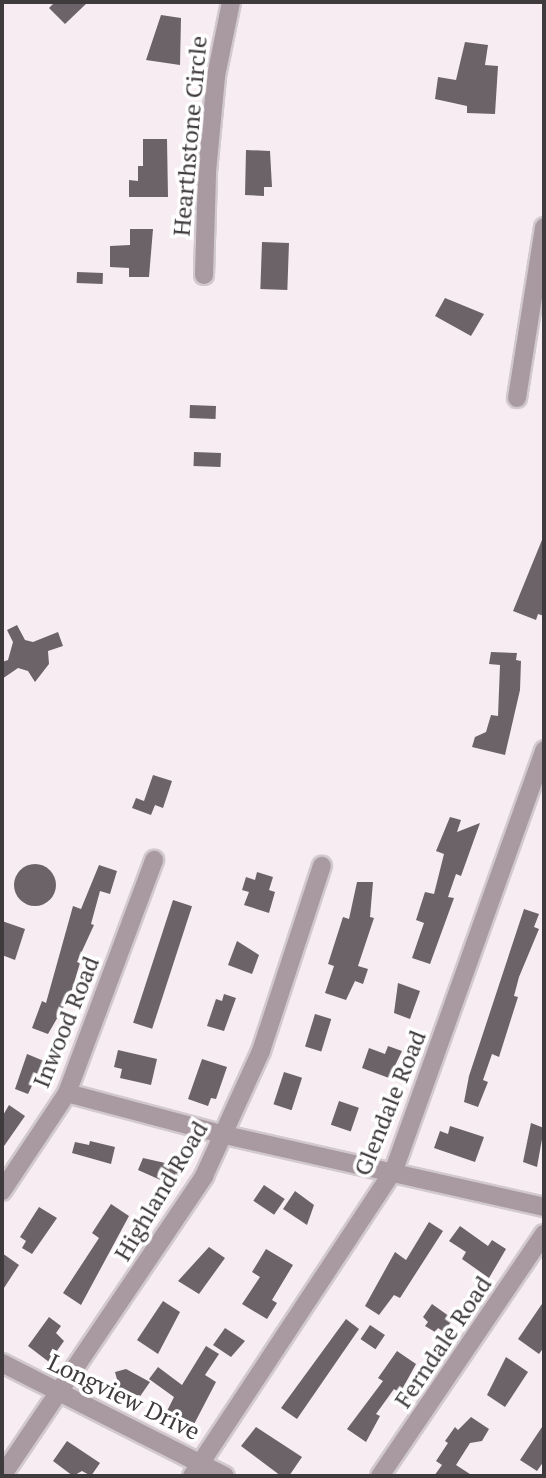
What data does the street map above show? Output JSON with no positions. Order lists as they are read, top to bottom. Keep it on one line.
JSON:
{"streets":{"street":["Hearthstone Circle","Inwood Road","Glendale Road","Highland Road","Ferndale Road","Longview Drive"]},"crossings":[["Glendale Road","Longview Drive"],["Highland Road","Longview Drive"]]}
